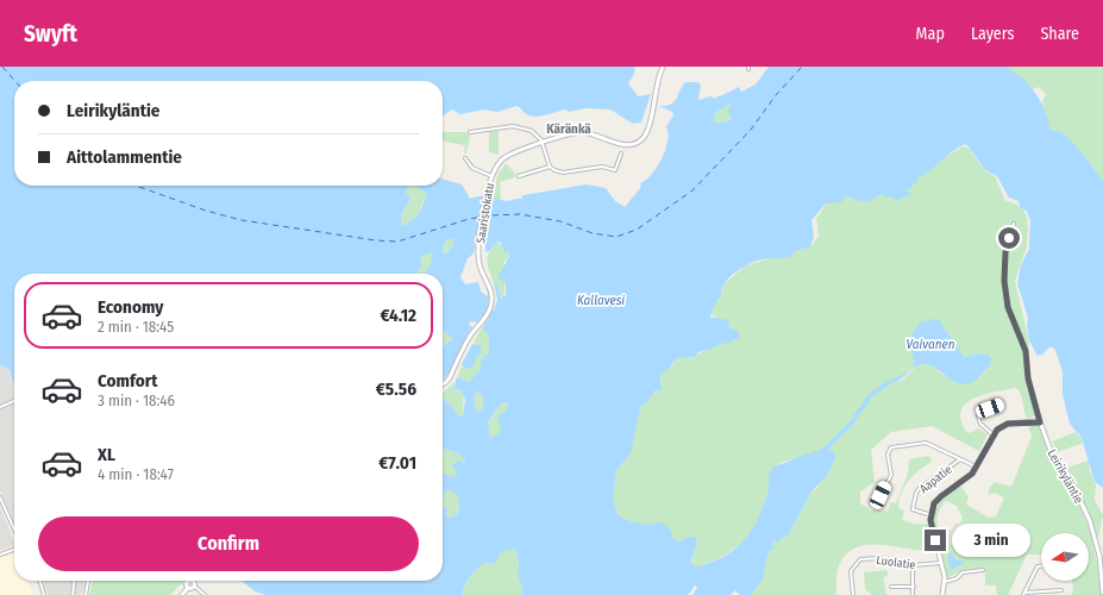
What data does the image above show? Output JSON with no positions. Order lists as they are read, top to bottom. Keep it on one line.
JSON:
{"streets":{"main road":["Saaristokatu","Leirikyläntie"],"street":["Aapatie","Luolatie"]},"districts":["Käränkä"],"water":["Kallavesi","Vaivanen"],"north":"left","page":{"header":"Swyft","nav":["Map","Layers","Share"],"banner":["Leirikyläntie","Aittolammentie"],"list":[{"name":"Economy","note":"2 min · 18:45","value":"€4.12"},{"name":"Comfort","note":"3 min · 18:46","value":"€5.56"},{"name":"XL","note":"4 min · 18:47","value":"€7.01"}],"buttons":"Confirm","bubble":"3 min"}}
